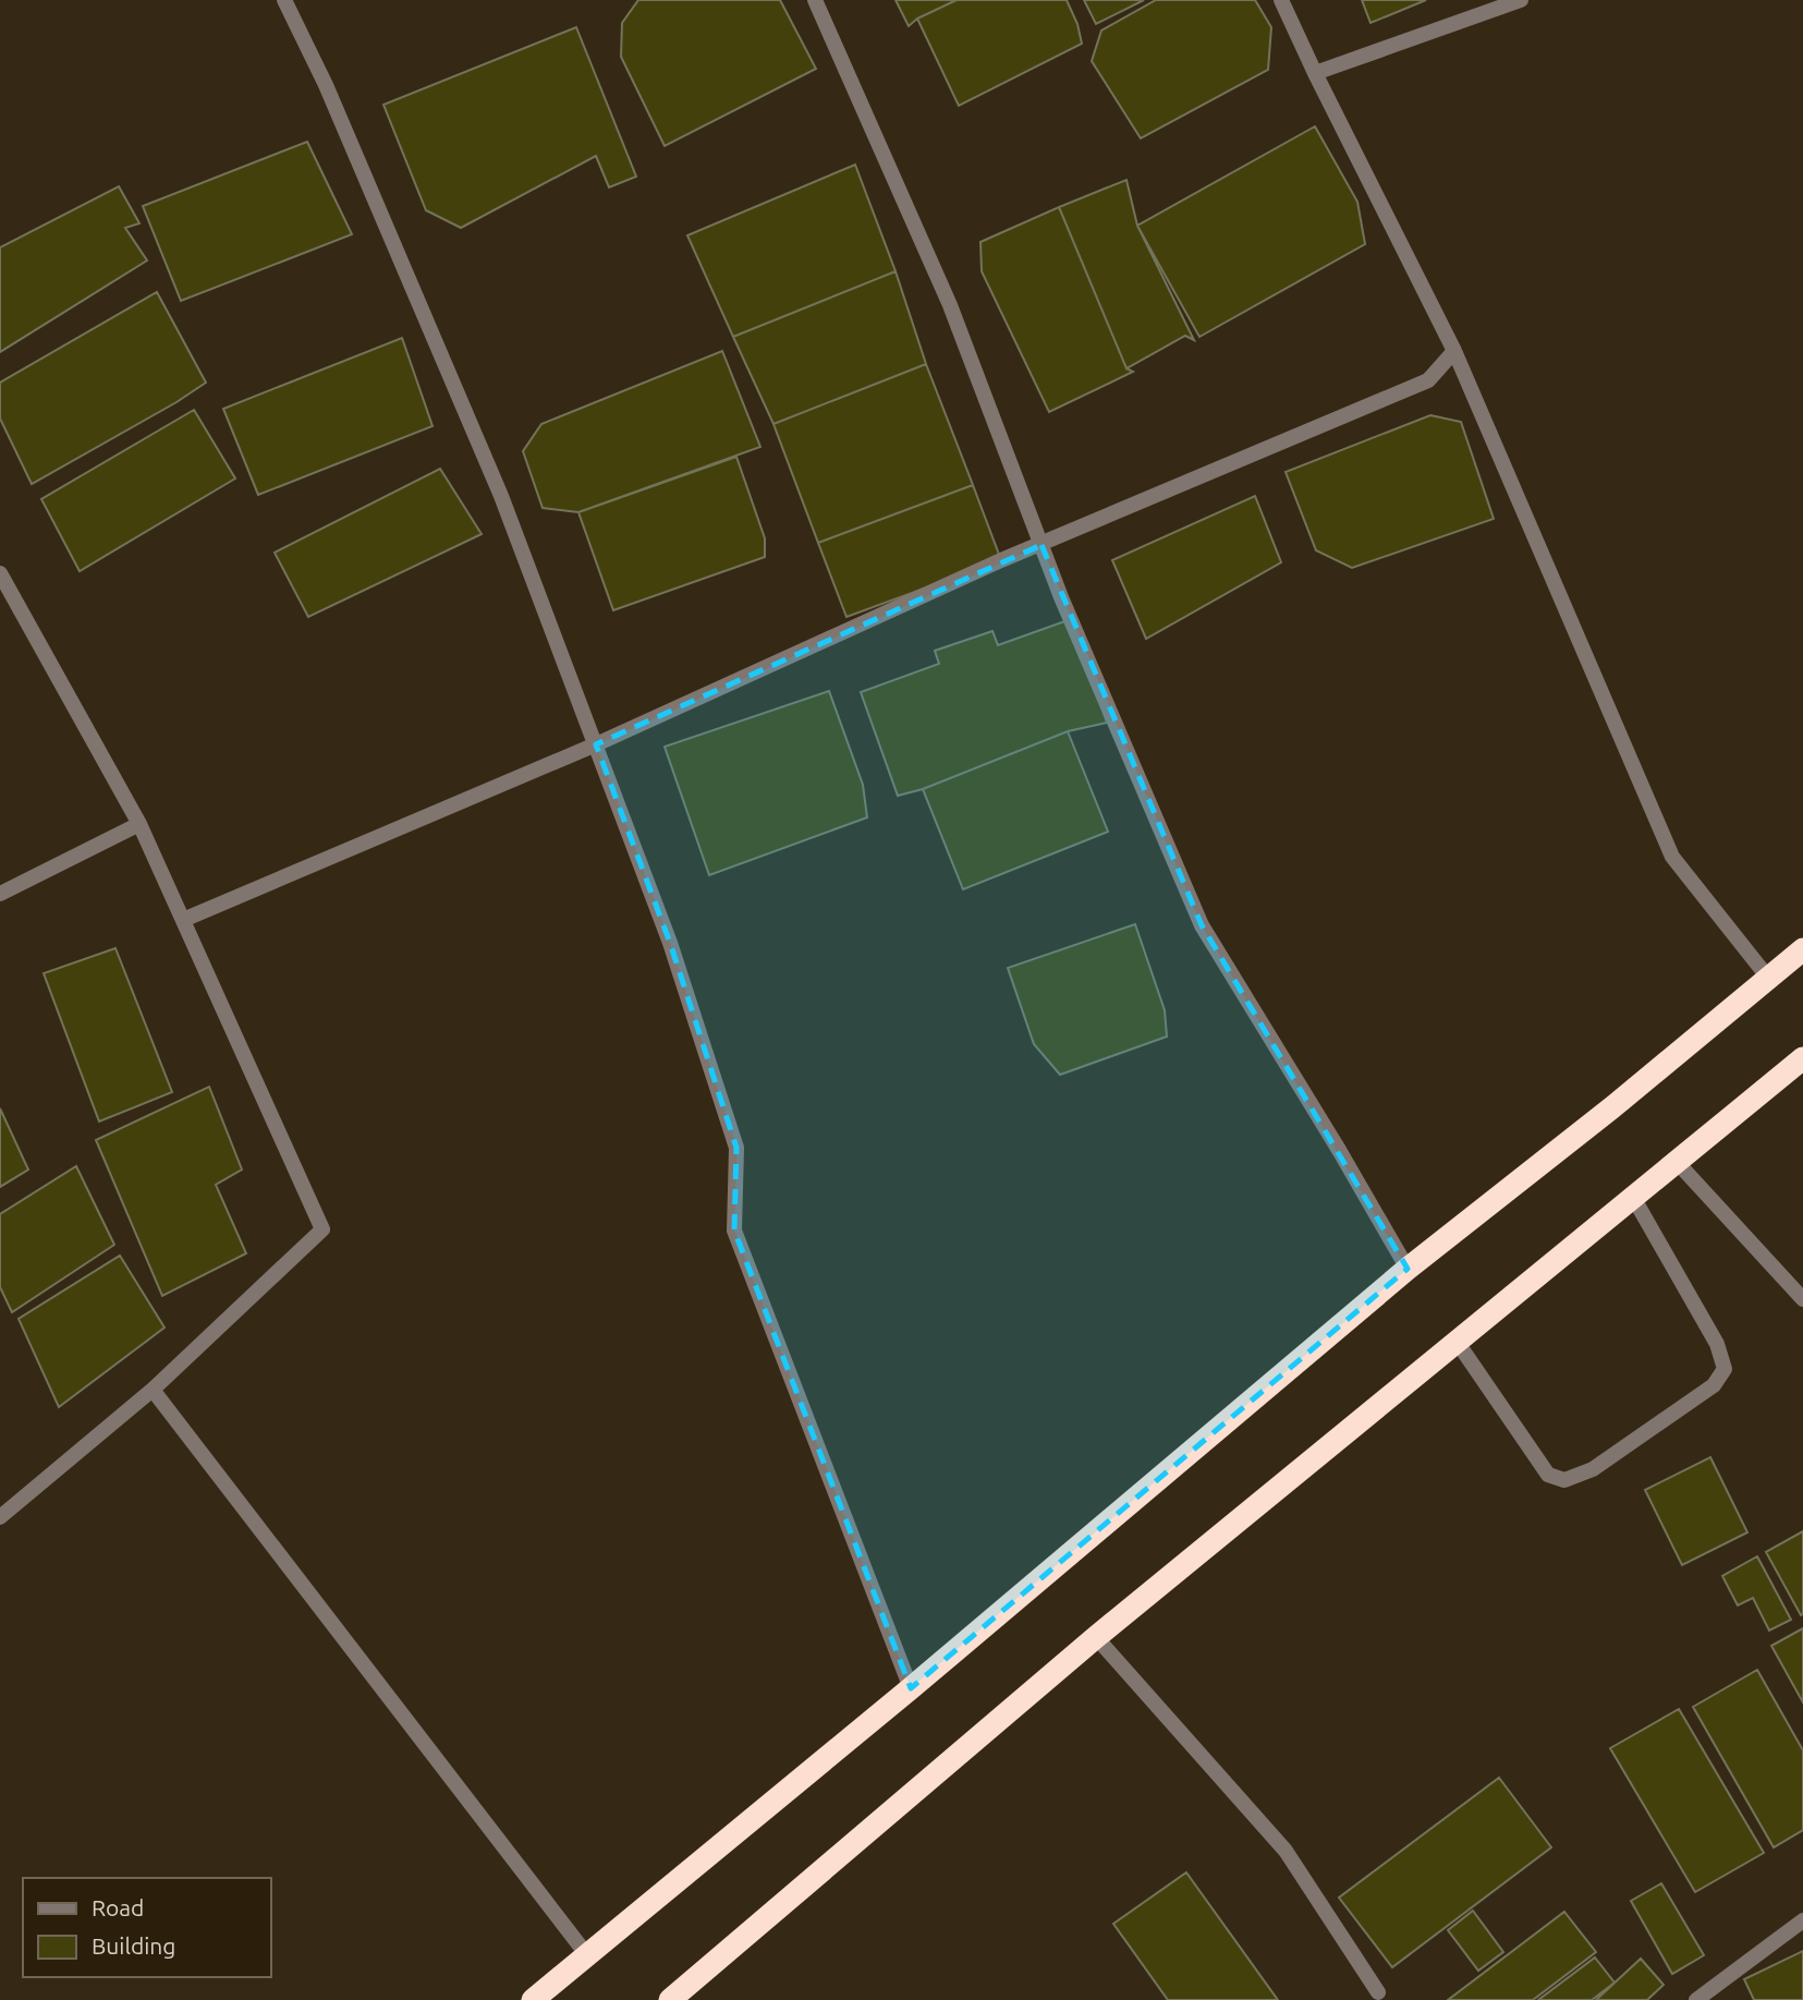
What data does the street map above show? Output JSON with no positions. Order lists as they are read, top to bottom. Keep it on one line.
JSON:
{"legend":["Road","Building"]}
